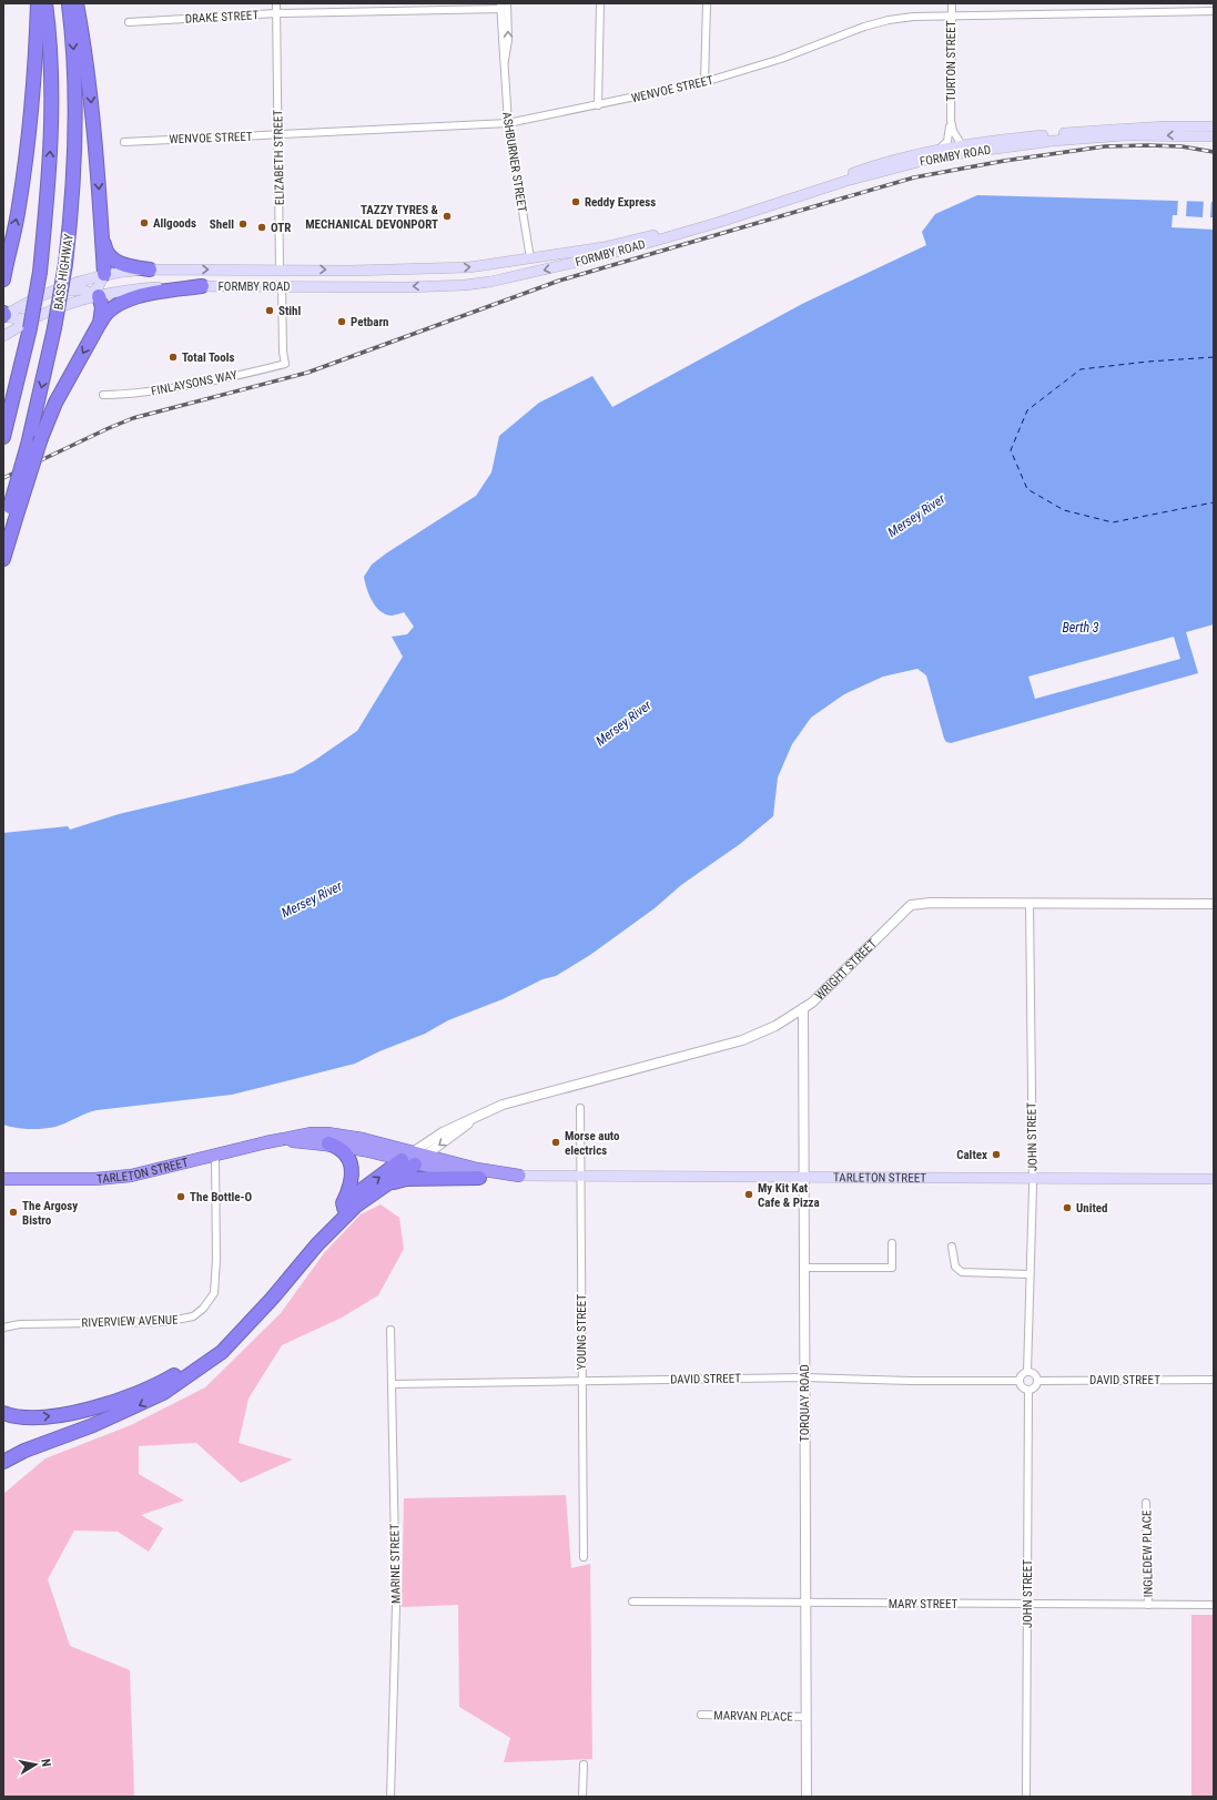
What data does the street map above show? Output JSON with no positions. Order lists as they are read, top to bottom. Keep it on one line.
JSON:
{"streets":{"highway":["BASS HIGHWAY","TARLETON STREET"],"main road":["FORMBY ROAD","ELIZABETH STREET"],"street":["DRAKE STREET","TURTON STREET","WENVOE STREET","ASHBURNER STREET","FINLAYSONS WAY","WRIGHT STREET","JOHN STREET","RIVERVIEW AVENUE","YOUNG STREET","DAVID STREET","TORQUAY ROAD","INGLEDEW PLACE","MARINE STREET","MARY STREET","MARVAN PLACE"]},"crossings":[["DRAKE STREET","ELIZABETH STREET"],["DRAKE STREET","ASHBURNER STREET"],["TURTON STREET","WENVOE STREET"],["TURTON STREET","FORMBY ROAD"],["WENVOE STREET","ELIZABETH STREET"],["WENVOE STREET","ASHBURNER STREET"],["FORMBY ROAD","ELIZABETH STREET"],["FORMBY ROAD","ASHBURNER STREET"],["ELIZABETH STREET","FINLAYSONS WAY"],["WRIGHT STREET","JOHN STREET"],["WRIGHT STREET","TARLETON STREET"],["WRIGHT STREET","TORQUAY ROAD"],["JOHN STREET","TARLETON STREET"],["JOHN STREET","DAVID STREET"],["JOHN STREET","MARY STREET"],["TARLETON STREET","RIVERVIEW AVENUE"],["TARLETON STREET","YOUNG STREET"],["TARLETON STREET","TORQUAY ROAD"],["YOUNG STREET","DAVID STREET"],["DAVID STREET","TORQUAY ROAD"],["DAVID STREET","MARINE STREET"],["TORQUAY ROAD","MARY STREET"],["TORQUAY ROAD","MARVAN PLACE"],["INGLEDEW PLACE","MARY STREET"]],"water":["Mersey River","Berth 3"],"places":["Reddy Express","TAZZY TYRES & MECHANICAL DEVONPORT","Allgoods","Shell","OTR","Stihl","Petbarn","Total Tools","Morse auto electrics","Caltex","My Kit Kat Cafe & Pizza","The Bottle-O","United","The Argosy Bistro"],"north":"right"}
